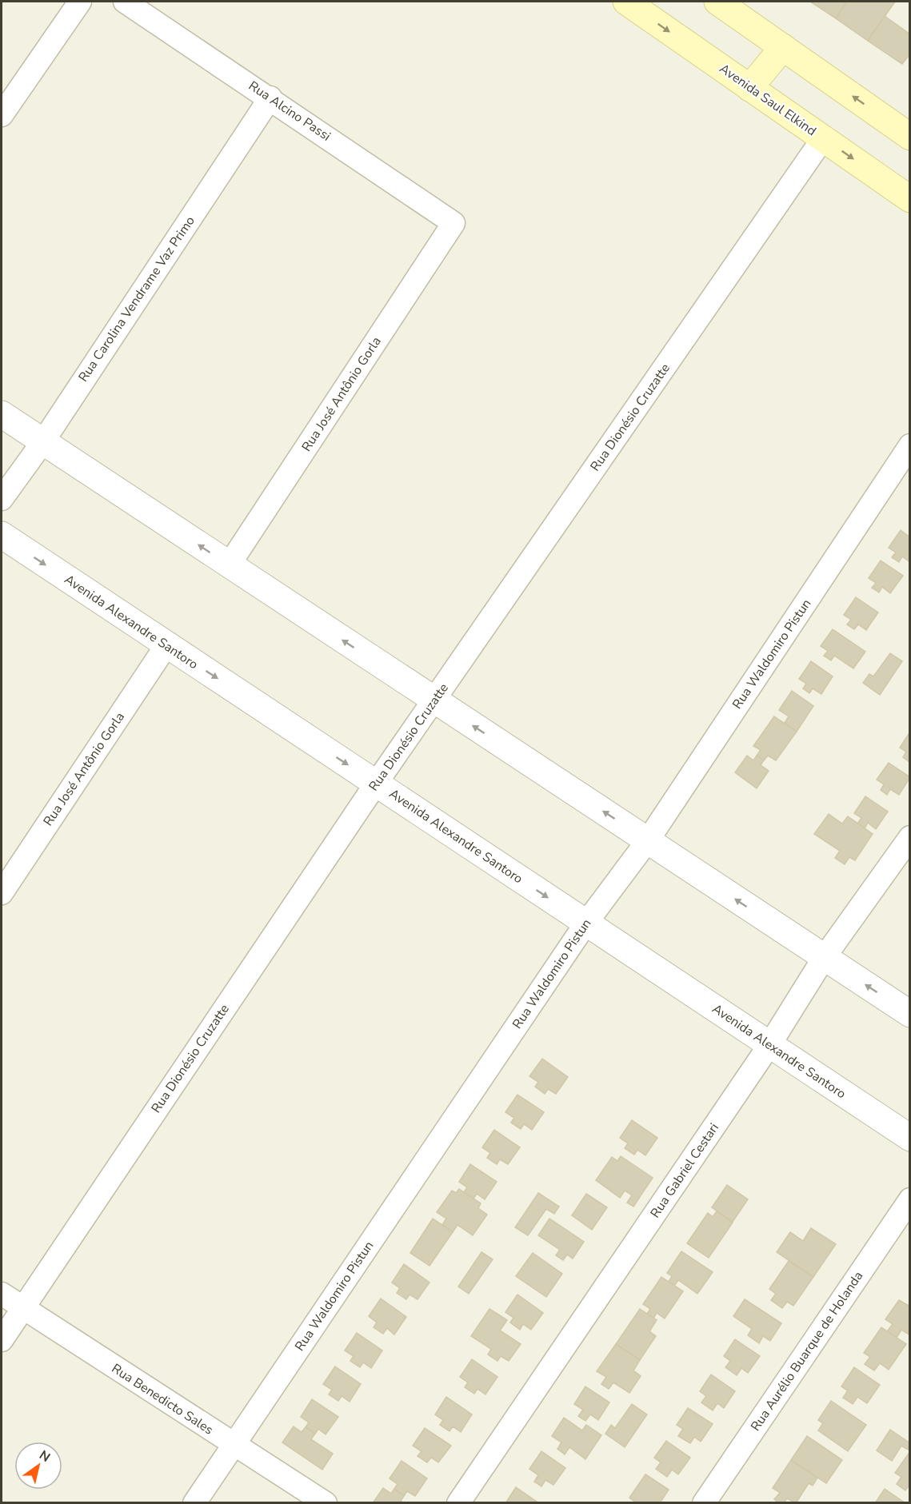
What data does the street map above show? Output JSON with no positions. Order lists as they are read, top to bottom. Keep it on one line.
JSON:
{"streets":{"main road":["Avenida Saul Elkind"],"street":["Rua Alcino Passi","Rua Carolina Vendrame Vaz Primo","Rua José Antônio Gorla","Rua Dionésio Cruzatte","Avenida Alexandre Santoro","Rua Waldomiro Pistun","Rua Gabriel Cestari","Rua Aurélio Buarque de Holanda","Rua Benedicto Sales"]},"crossings":[["Avenida Saul Elkind","Rua Dionésio Cruzatte"],["Rua Alcino Passi","Rua Carolina Vendrame Vaz Primo"],["Rua Alcino Passi","Rua José Antônio Gorla"],["Rua José Antônio Gorla","Avenida Alexandre Santoro"],["Rua Dionésio Cruzatte","Avenida Alexandre Santoro"],["Rua Dionésio Cruzatte","Rua Benedicto Sales"],["Avenida Alexandre Santoro","Rua Waldomiro Pistun"],["Avenida Alexandre Santoro","Rua Gabriel Cestari"],["Rua Waldomiro Pistun","Rua Benedicto Sales"]],"north":"top right"}
